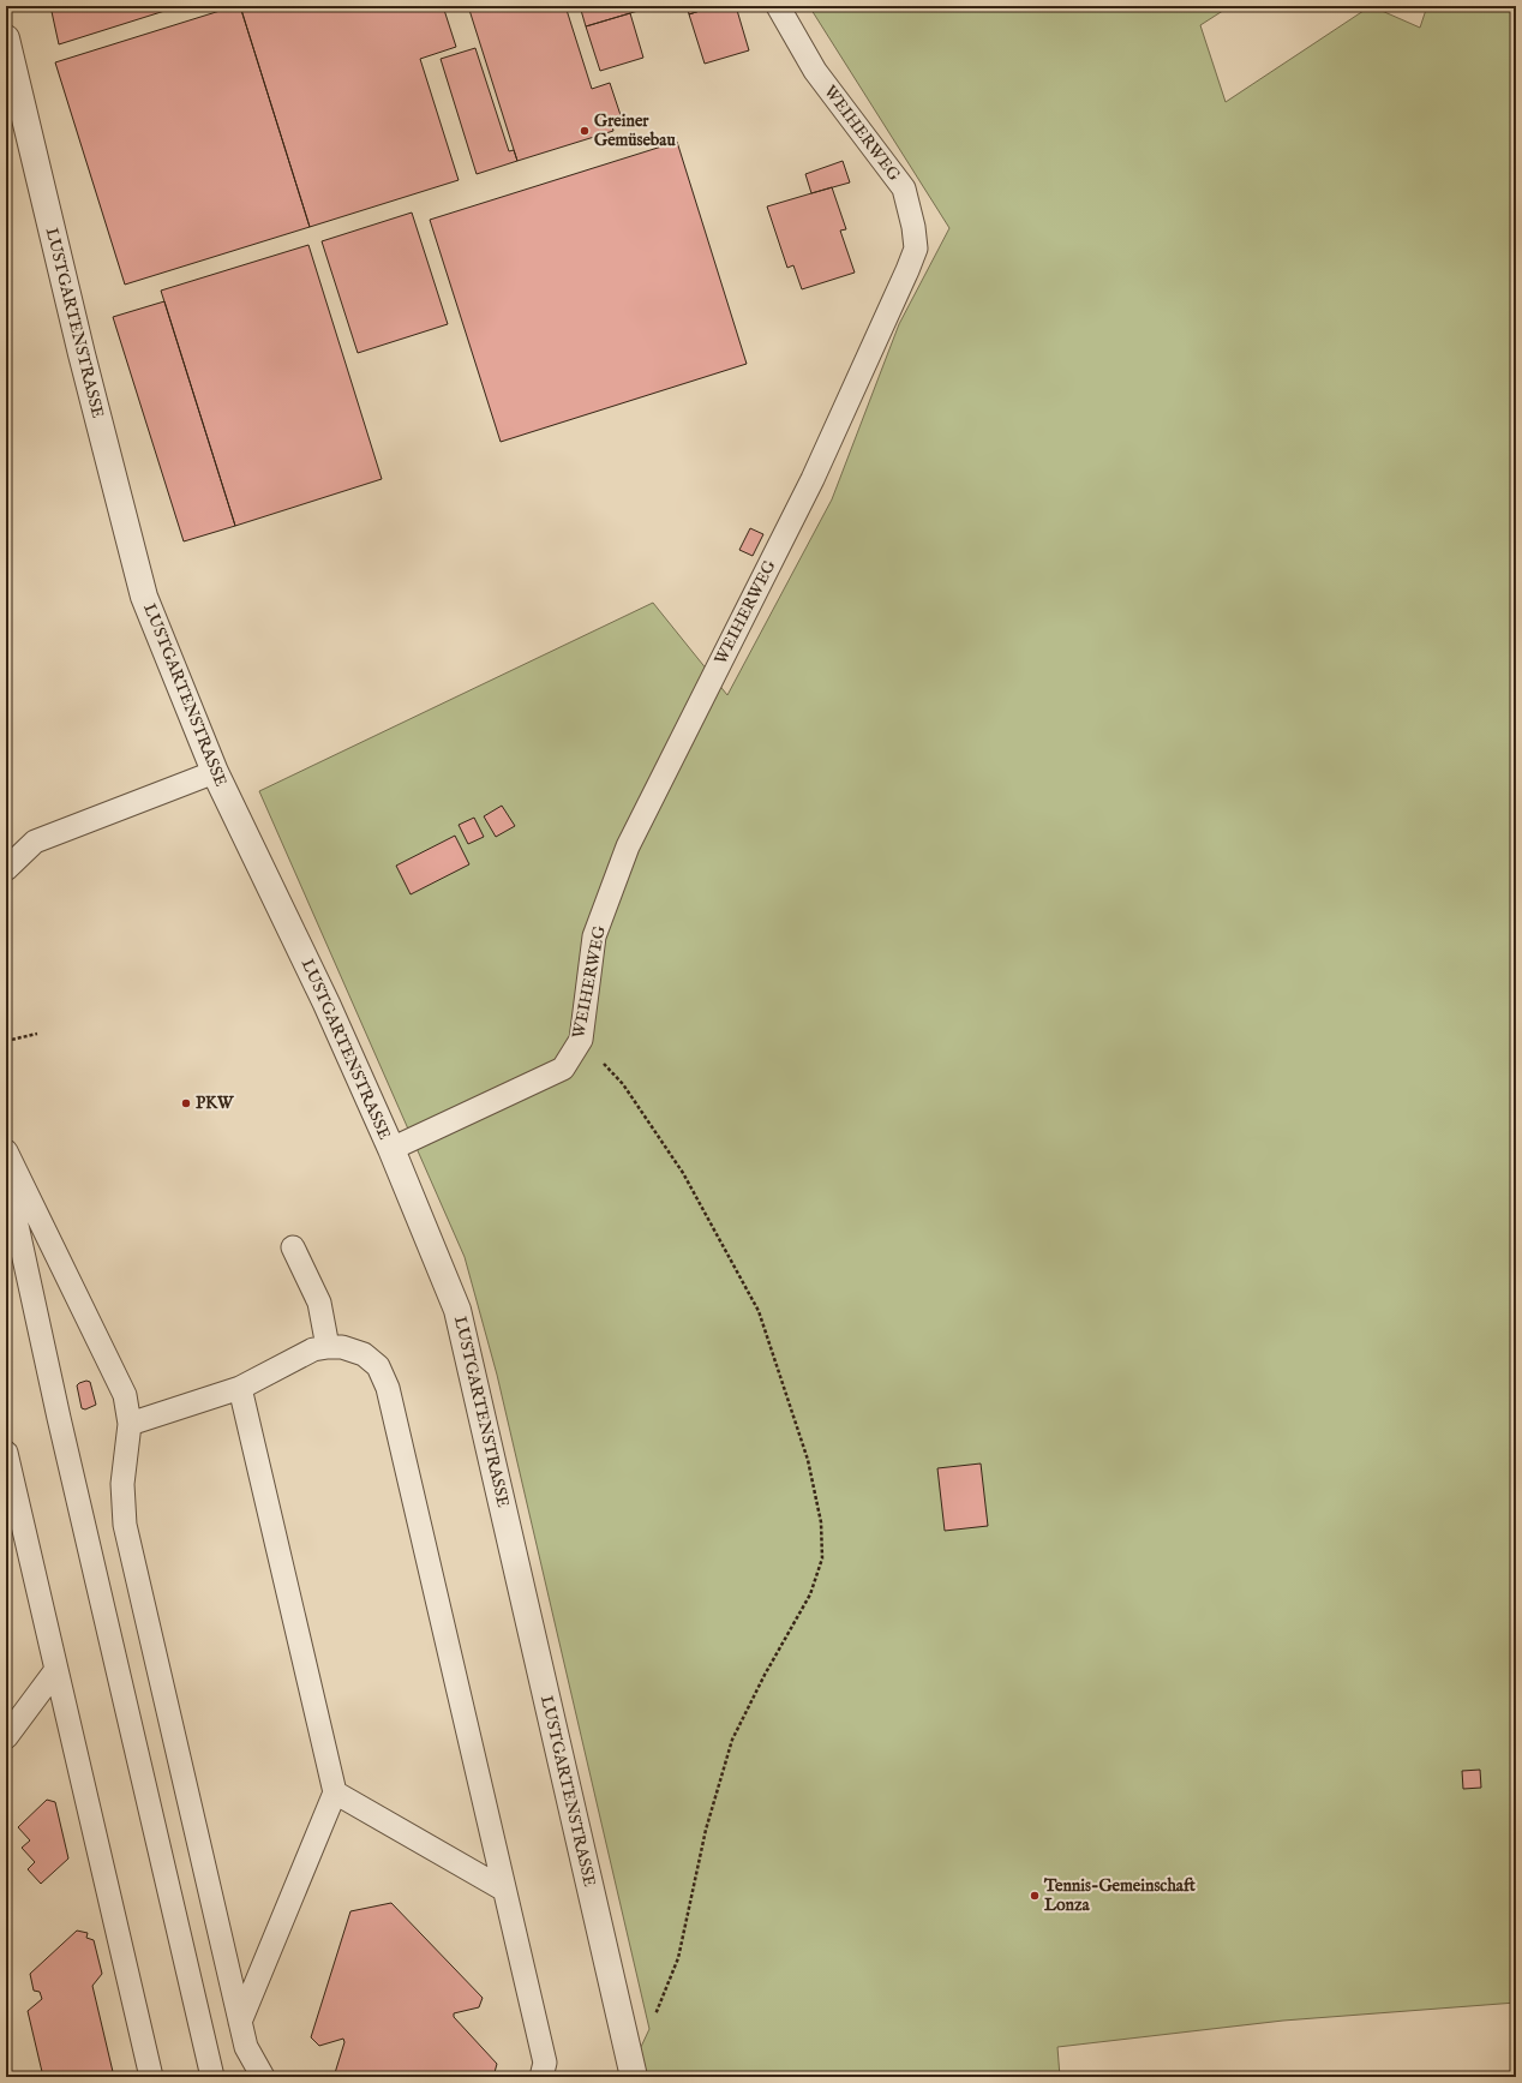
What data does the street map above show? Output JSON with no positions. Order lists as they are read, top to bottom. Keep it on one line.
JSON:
{"streets":{"street":["LUSTGARTENSTRASSE"],"lane":["WEIHERWEG"]},"crossings":[["WEIHERWEG","LUSTGARTENSTRASSE"]],"places":["Greiner Gemüsebau","PKW","Tennis-Gemeinschaft Lonza"]}
